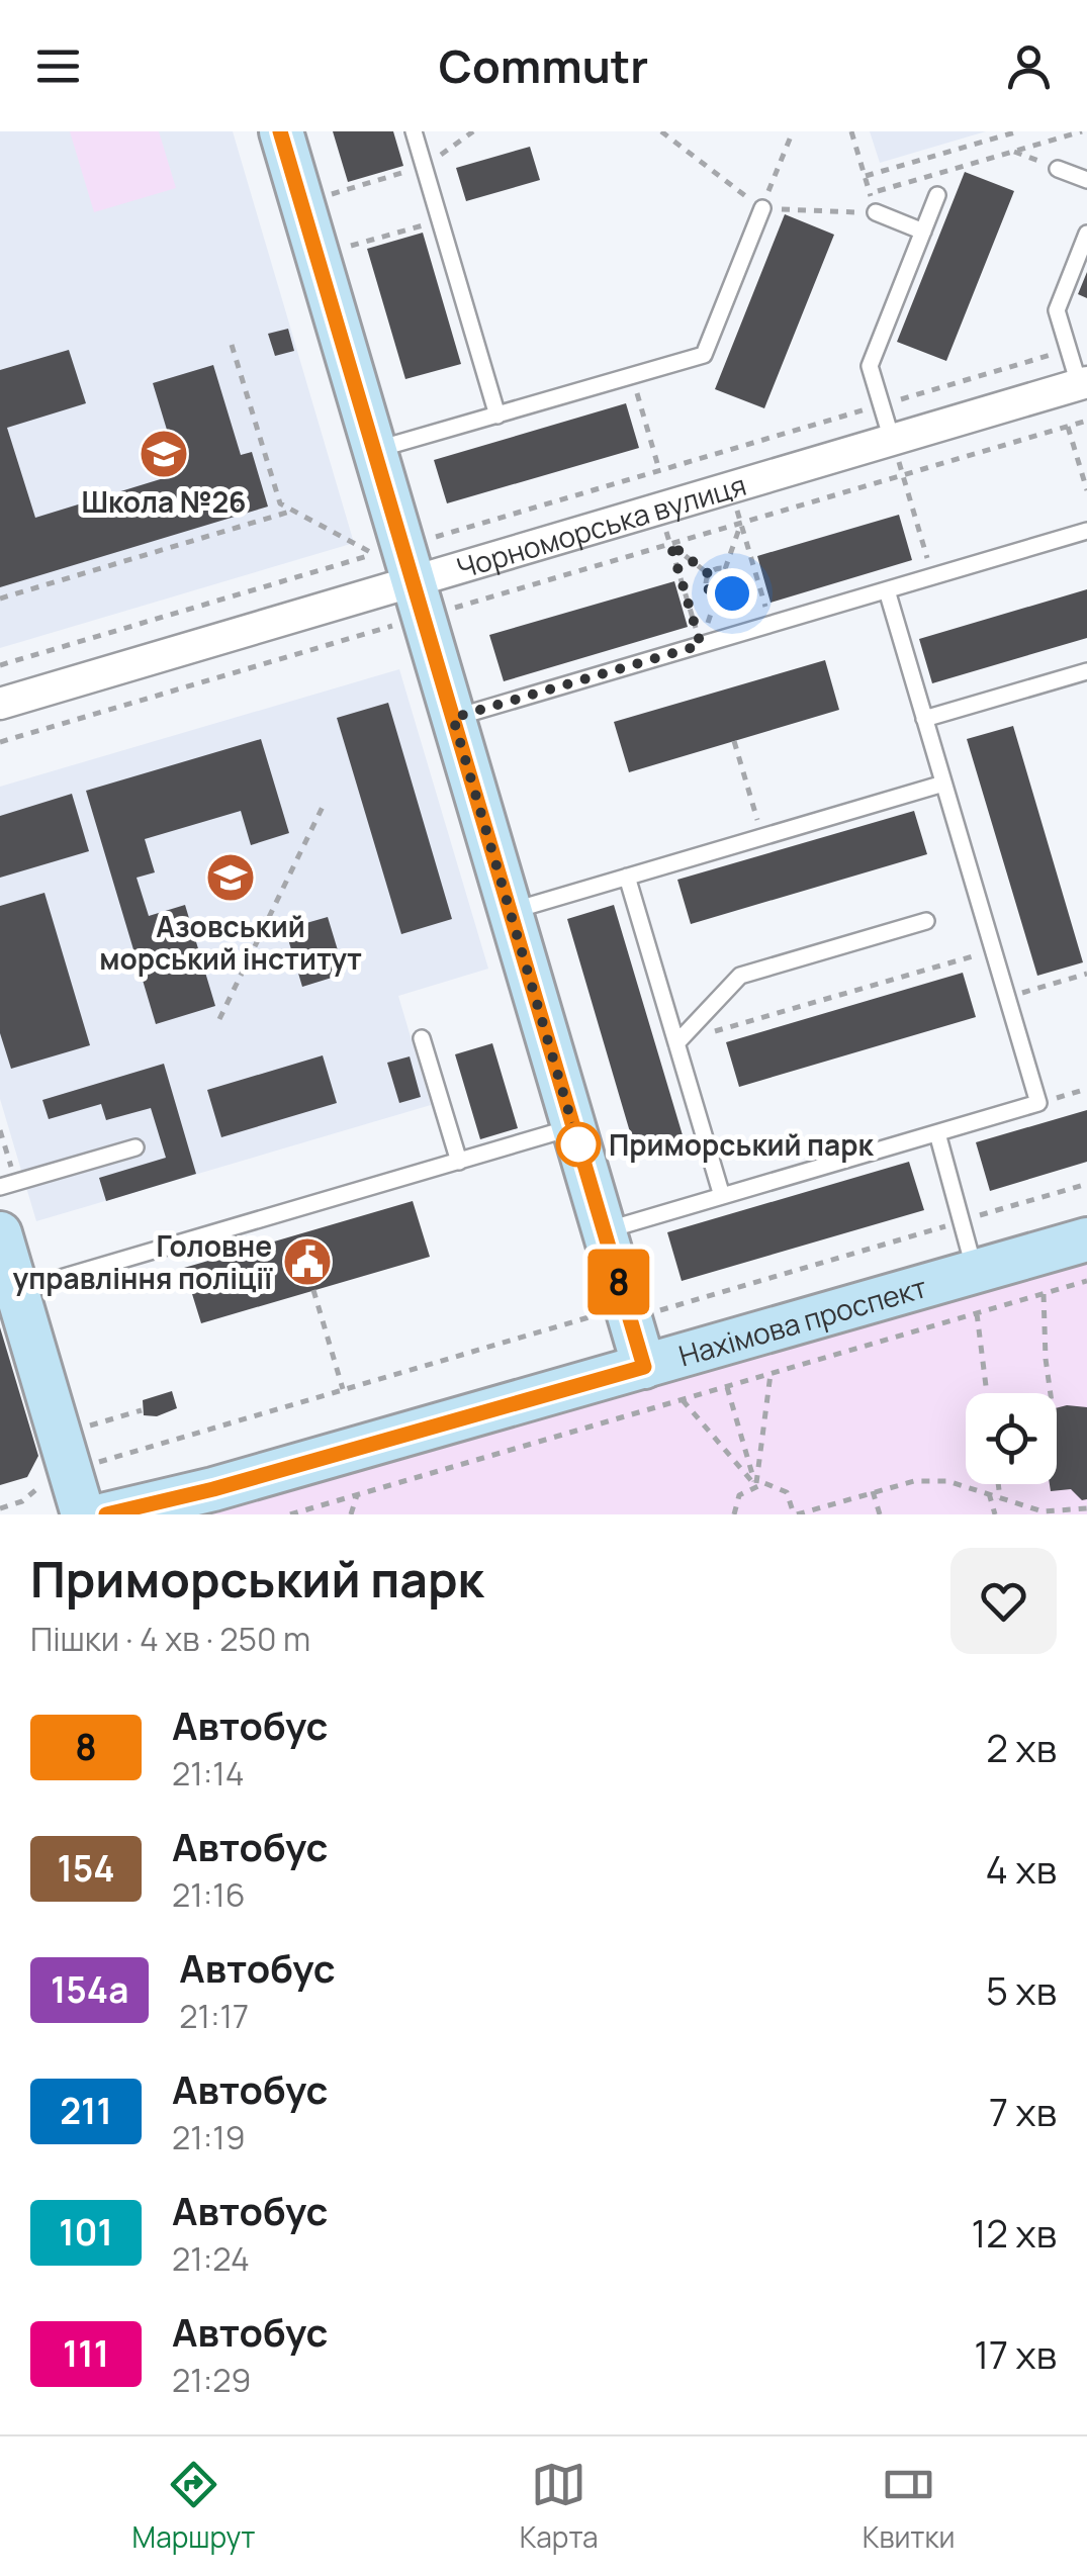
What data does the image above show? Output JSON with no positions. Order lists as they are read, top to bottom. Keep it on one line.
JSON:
{"streets":{"main road":["Нахімова проспект"],"street":["Чорноморська вулиця"]},"places":{"school or university":["Школа №26","Азовський морський інститут"],"other":["Приморський парк"],"public building":["Головне управління поліції"]},"lines":["bus line 8"],"page":{"header":"Commutr","on_map":"8","heading":["Приморський парк","Пішки · 4 хв · 250 m"],"list":[{"mark":"8","name":"Автобус","note":"21:14","value":"2 хв"},{"mark":"154","name":"Автобус","note":"21:16","value":"4 хв"},{"mark":"154а","name":"Автобус","note":"21:17","value":"5 хв"},{"mark":"211","name":"Автобус","note":"21:19","value":"7 хв"},{"mark":"101","name":"Автобус","note":"21:24","value":"12 хв"},{"mark":"111","name":"Автобус","note":"21:29","value":"17 хв"}],"tabs":["Маршрут","Карта","Квитки"]}}
